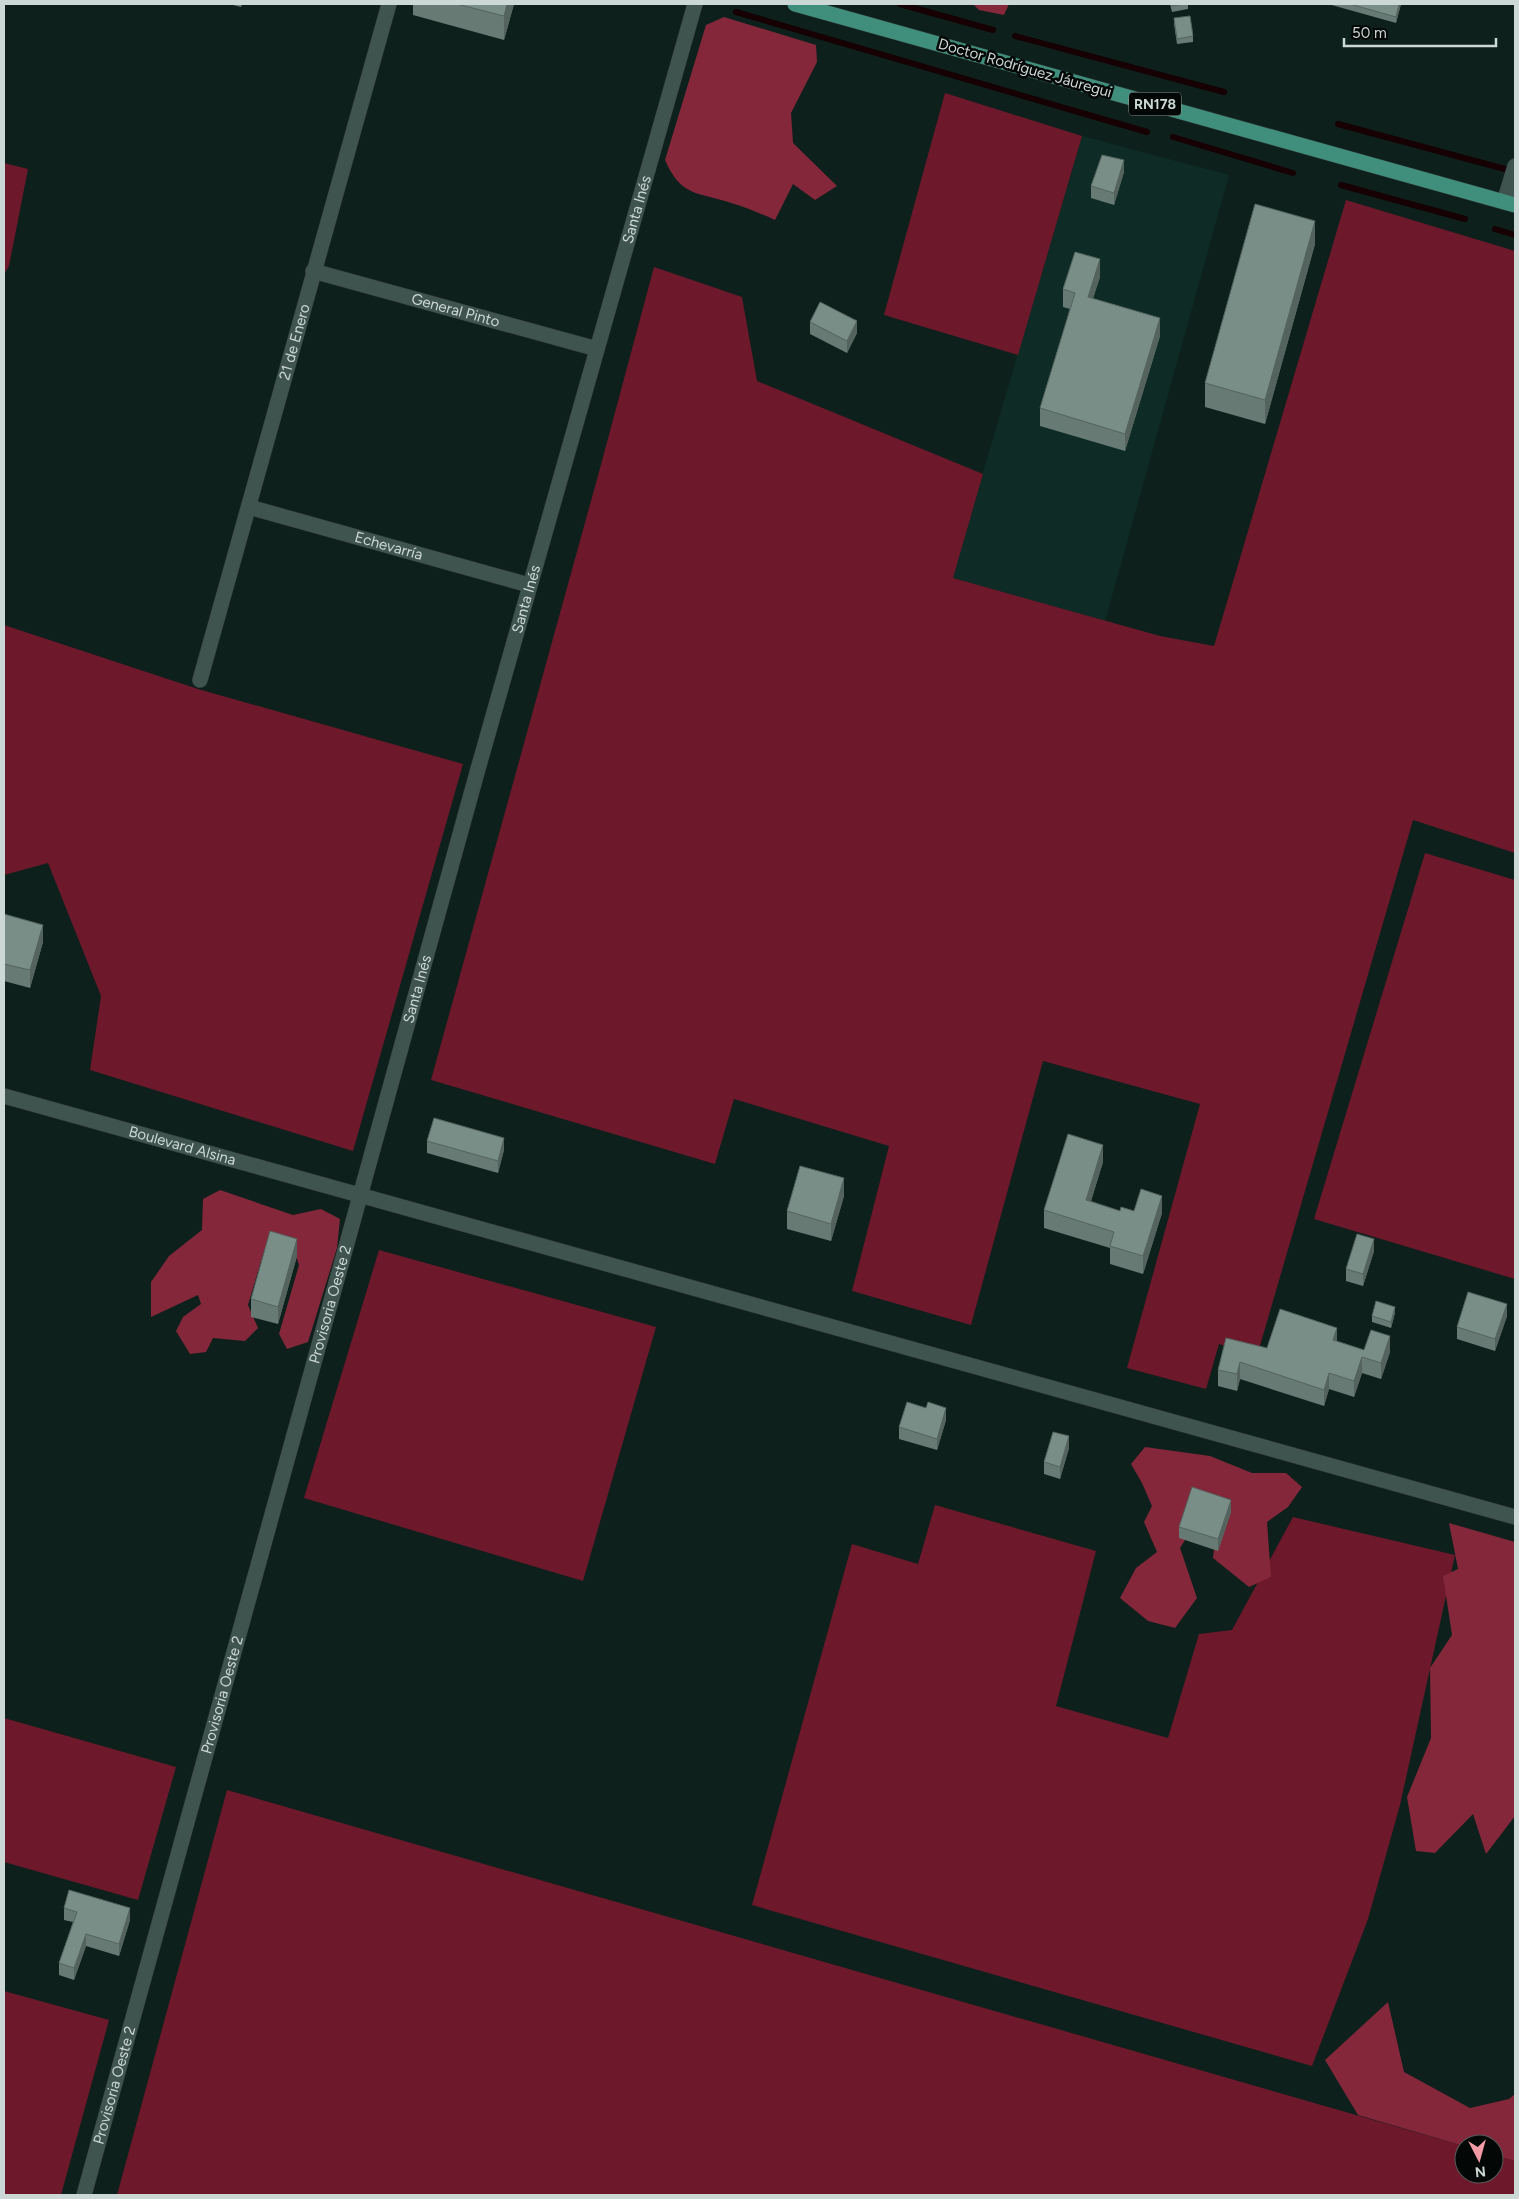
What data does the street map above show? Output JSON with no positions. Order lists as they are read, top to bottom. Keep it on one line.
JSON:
{"streets":{"main road":["Doctor Rodríguez Jáuregui","RN178"],"street":["Santa Inés","General Pinto","21 de Enero","Echevarría","Boulevard Alsina","Provisoria Oeste 2"]},"crossings":[["Santa Inés","General Pinto"],["Santa Inés","Echevarría"],["Santa Inés","Boulevard Alsina"],["Santa Inés","Provisoria Oeste 2"],["General Pinto","21 de Enero"],["21 de Enero","Echevarría"],["Boulevard Alsina","Provisoria Oeste 2"]],"scale_bar":"50 m","north":"bottom"}
